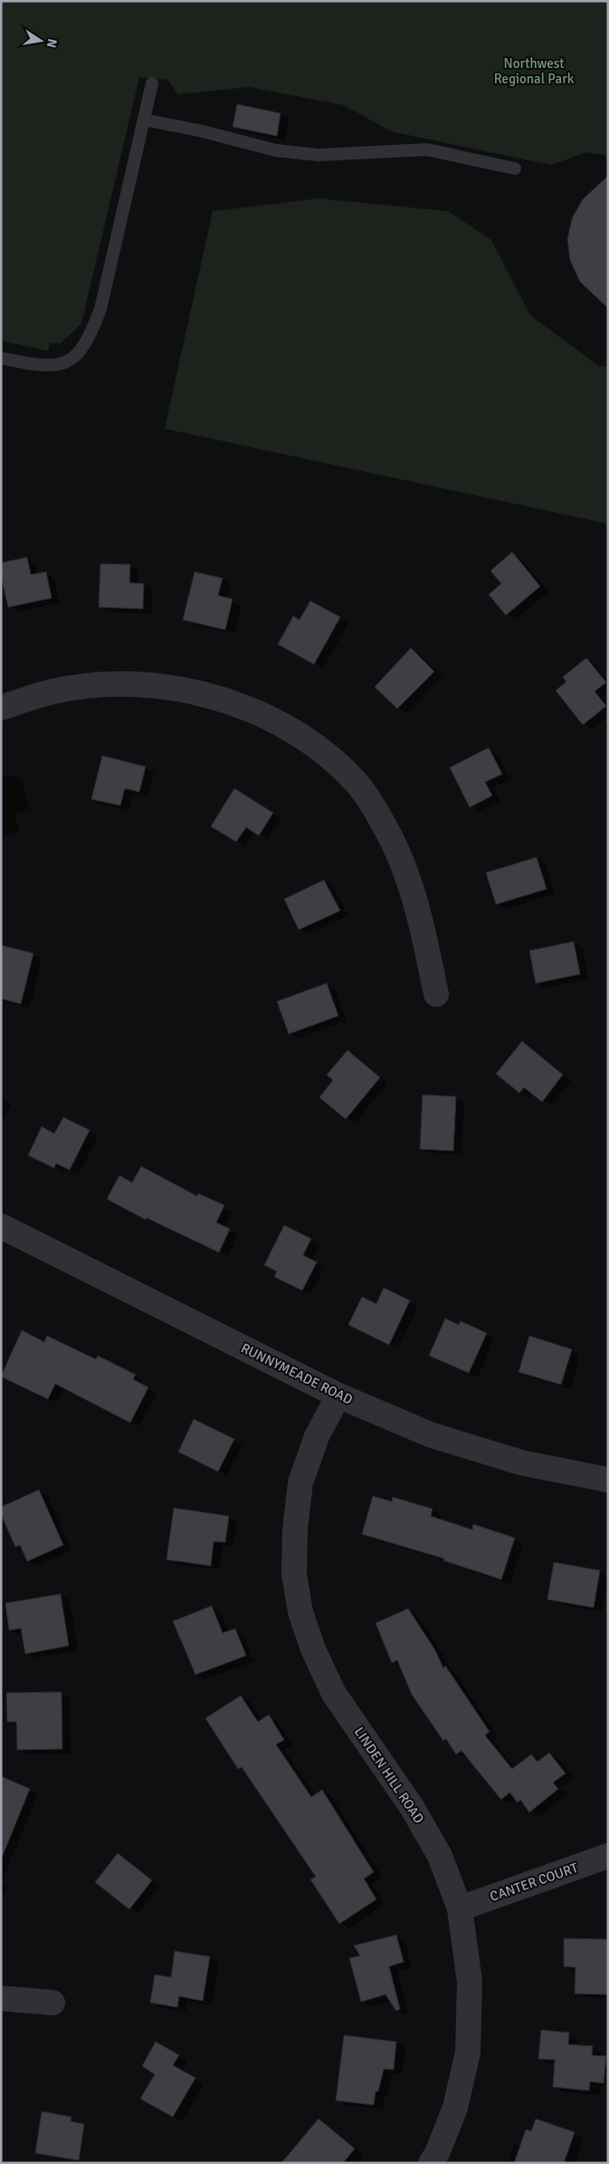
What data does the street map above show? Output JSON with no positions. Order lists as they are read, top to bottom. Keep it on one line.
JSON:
{"streets":{"street":["RUNNYMEADE ROAD","LINDEN HILL ROAD","CANTER COURT"]},"crossings":[["RUNNYMEADE ROAD","LINDEN HILL ROAD"],["LINDEN HILL ROAD","CANTER COURT"]],"parks":["Northwest Regional Park"],"north":"right"}
